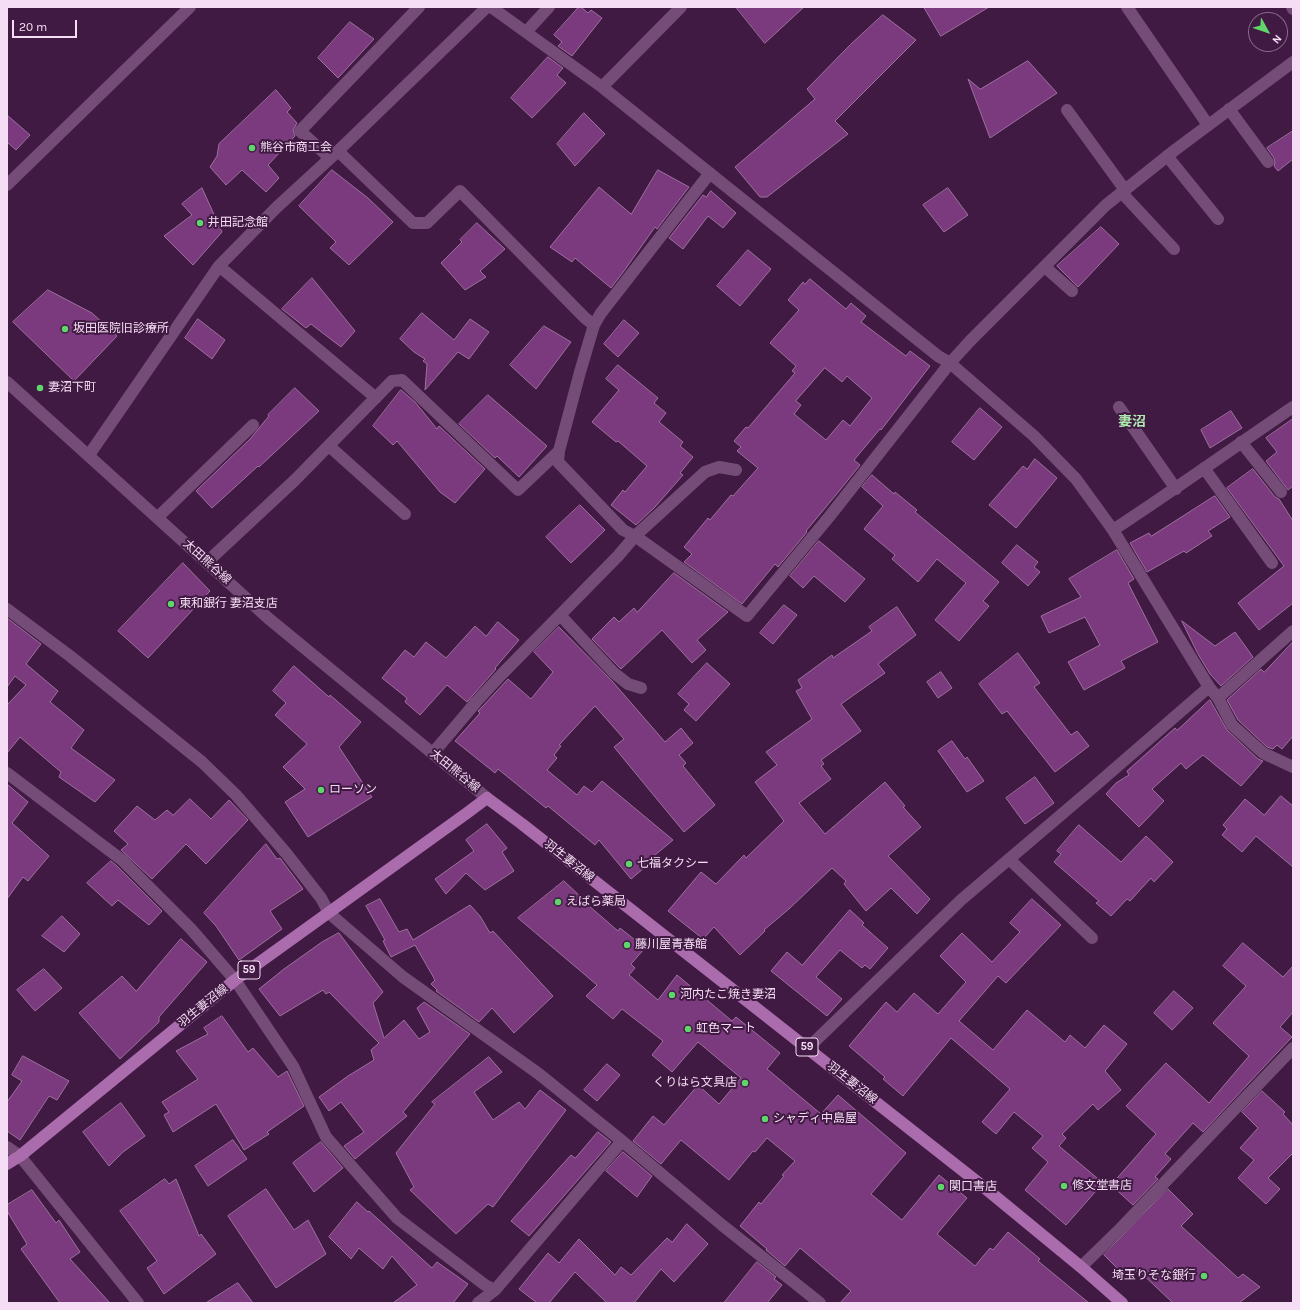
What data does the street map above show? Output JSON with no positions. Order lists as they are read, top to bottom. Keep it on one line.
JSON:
{"streets":{"main road":["羽生妻沼線","59"],"street":["太田熊谷線"]},"crossings":[["太田熊谷線","羽生妻沼線"]],"districts":["妻沼"],"places":["熊谷市商工会","井田記念館","坂田医院旧診療所","妻沼下町","東和銀行 妻沼支店","ローソン","七福タクシー","えばら薬局","藤川屋青春館","河内たこ焼き妻沼","虹色マート","くりはら文具店","シャディ中島屋","修文堂書店","関口書店","埼玉りそな銀行"],"scale_bar":"20 m","north":"bottom right"}
